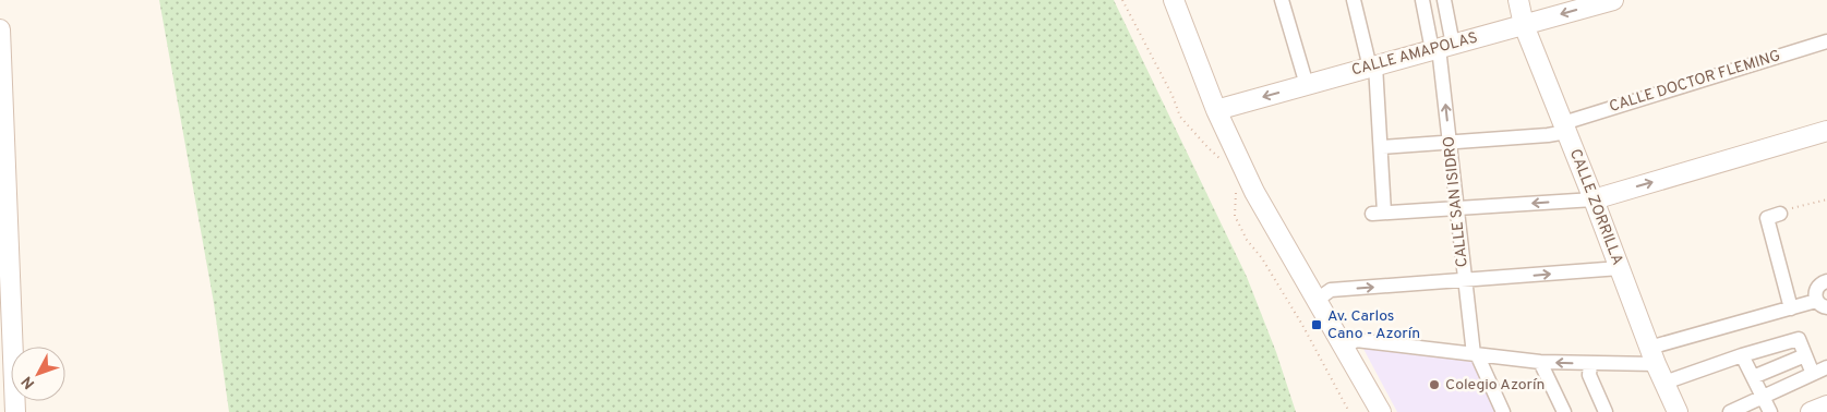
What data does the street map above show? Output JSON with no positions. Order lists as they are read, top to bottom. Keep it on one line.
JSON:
{"streets":{"street":["CALLE AMAPOLAS","CALLE DOCTOR FLEMING","CALLE SAN ISIDRO","CALLE ZORRILLA"]},"crossings":[["CALLE AMAPOLAS","CALLE SAN ISIDRO"],["CALLE AMAPOLAS","CALLE ZORRILLA"],["CALLE DOCTOR FLEMING","CALLE SAN ISIDRO"],["CALLE DOCTOR FLEMING","CALLE ZORRILLA"]],"one_way":["CALLE AMAPOLAS"],"places":{"transit":["Av. Carlos Cano - Azorín"],"other":["Colegio Azorín"]},"north":"bottom left"}
